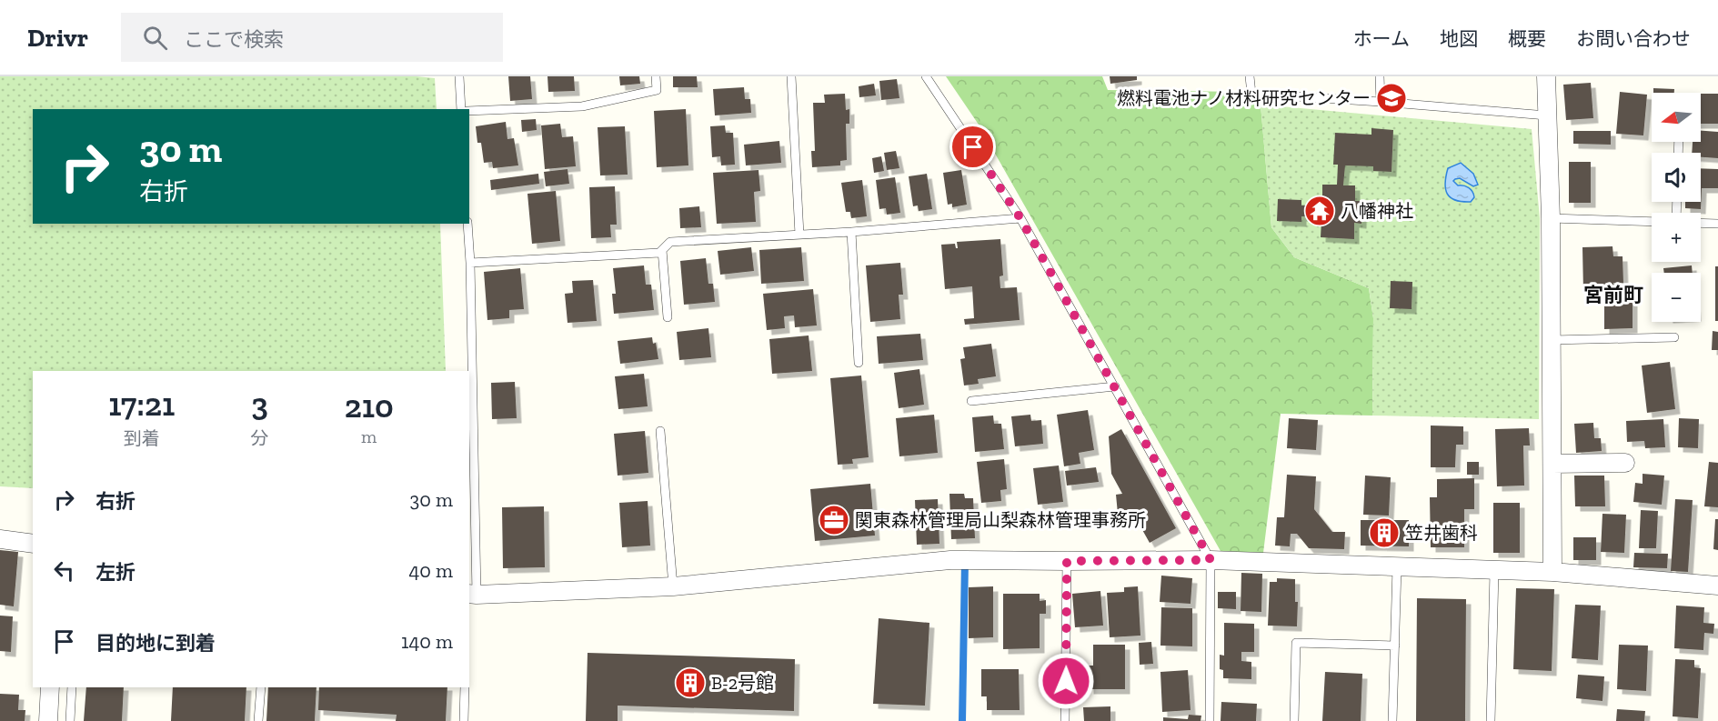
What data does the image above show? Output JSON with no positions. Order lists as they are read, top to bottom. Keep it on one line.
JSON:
{"districts":["宮前町"],"places":{"school or university":["燃料電池ナノ材料研究センター"],"temple":["八幡神社"],"office":["関東森林管理局山梨森林管理事務所"],"building":["笠井歯科","B-2号館"]},"north":"left","page":{"header":"Drivr","search":"ここで検索","nav":["ホーム","地図","概要","お問い合わせ"],"map_buttons":["+","−"],"turn":["30 m","右折"],"eta":["17:21","到着","3","分","210","m"],"list":[{"name":"右折","value":"30 m"},{"name":"左折","value":"40 m"},{"name":"目的地に到着","value":"140 m"}]}}
